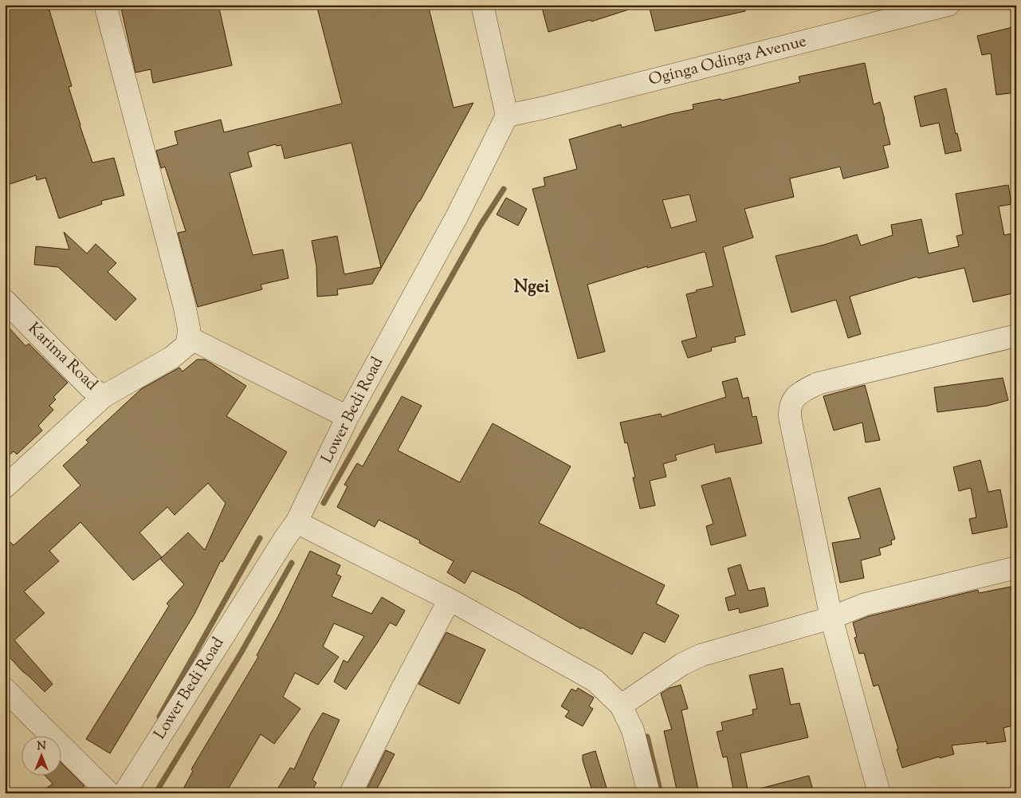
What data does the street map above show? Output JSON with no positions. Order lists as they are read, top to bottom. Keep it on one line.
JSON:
{"streets":{"street":["Oginga Odinga Avenue","Karima Road","Lower Bedi Road"]},"crossings":[["Oginga Odinga Avenue","Lower Bedi Road"]],"districts":["Ngei"],"north":"top"}
